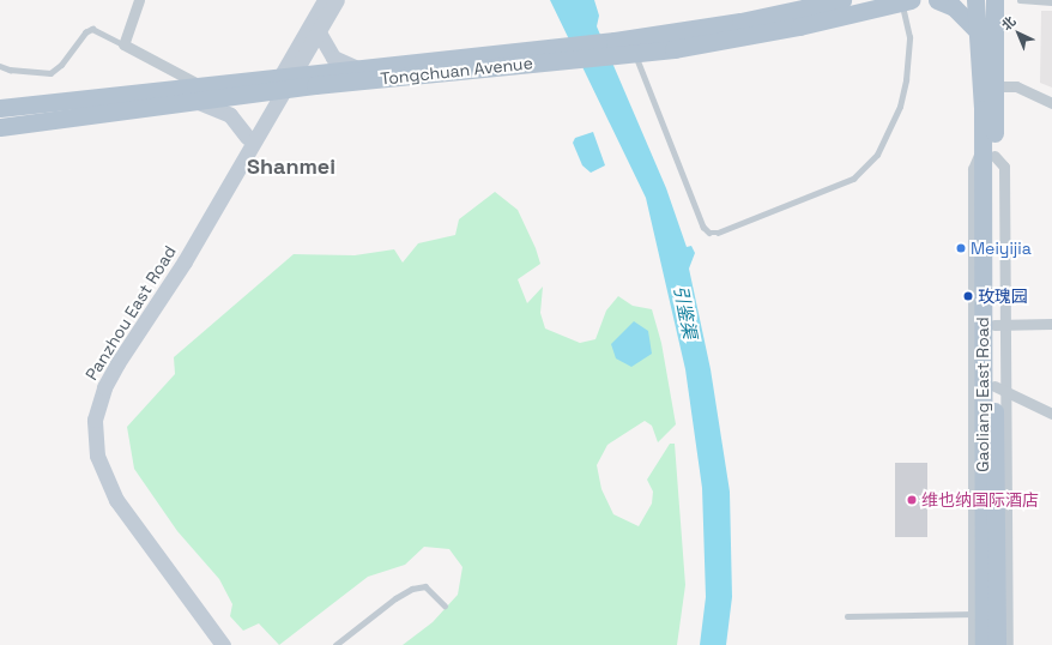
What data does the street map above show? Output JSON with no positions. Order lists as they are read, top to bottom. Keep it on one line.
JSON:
{"streets":{"main road":["Tongchuan Avenue","Panzhou East Road","Gaoliang East Road"]},"crossings":[["Tongchuan Avenue","Panzhou East Road"]],"districts":["Shanmei"],"water":["引鉴渠"],"places":["Meiyijia","玫瑰园","维也纳国际酒店"],"north":"top left"}
